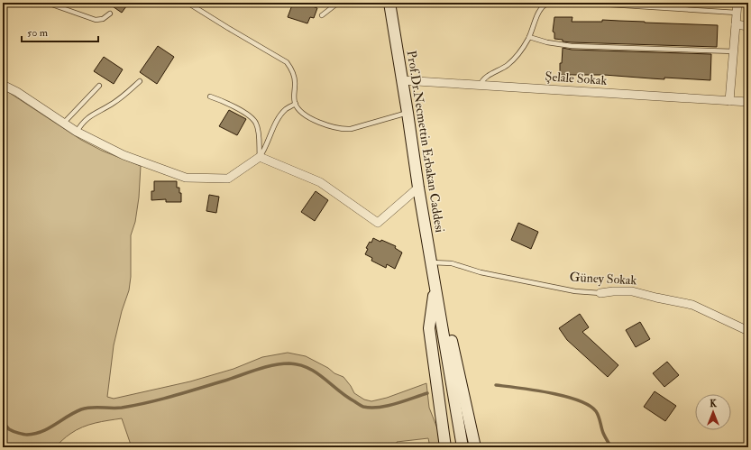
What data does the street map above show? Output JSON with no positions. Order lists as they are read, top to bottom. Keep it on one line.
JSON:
{"streets":{"main road":["Prof.Dr.Necmettin Erbakan Caddesi"],"street":["Şelale Sokak","Güney Sokak"]},"crossings":[["Şelale Sokak","Prof.Dr.Necmettin Erbakan Caddesi"],["Prof.Dr.Necmettin Erbakan Caddesi","Güney Sokak"]],"scale_bar":"50 m","north":"top"}
